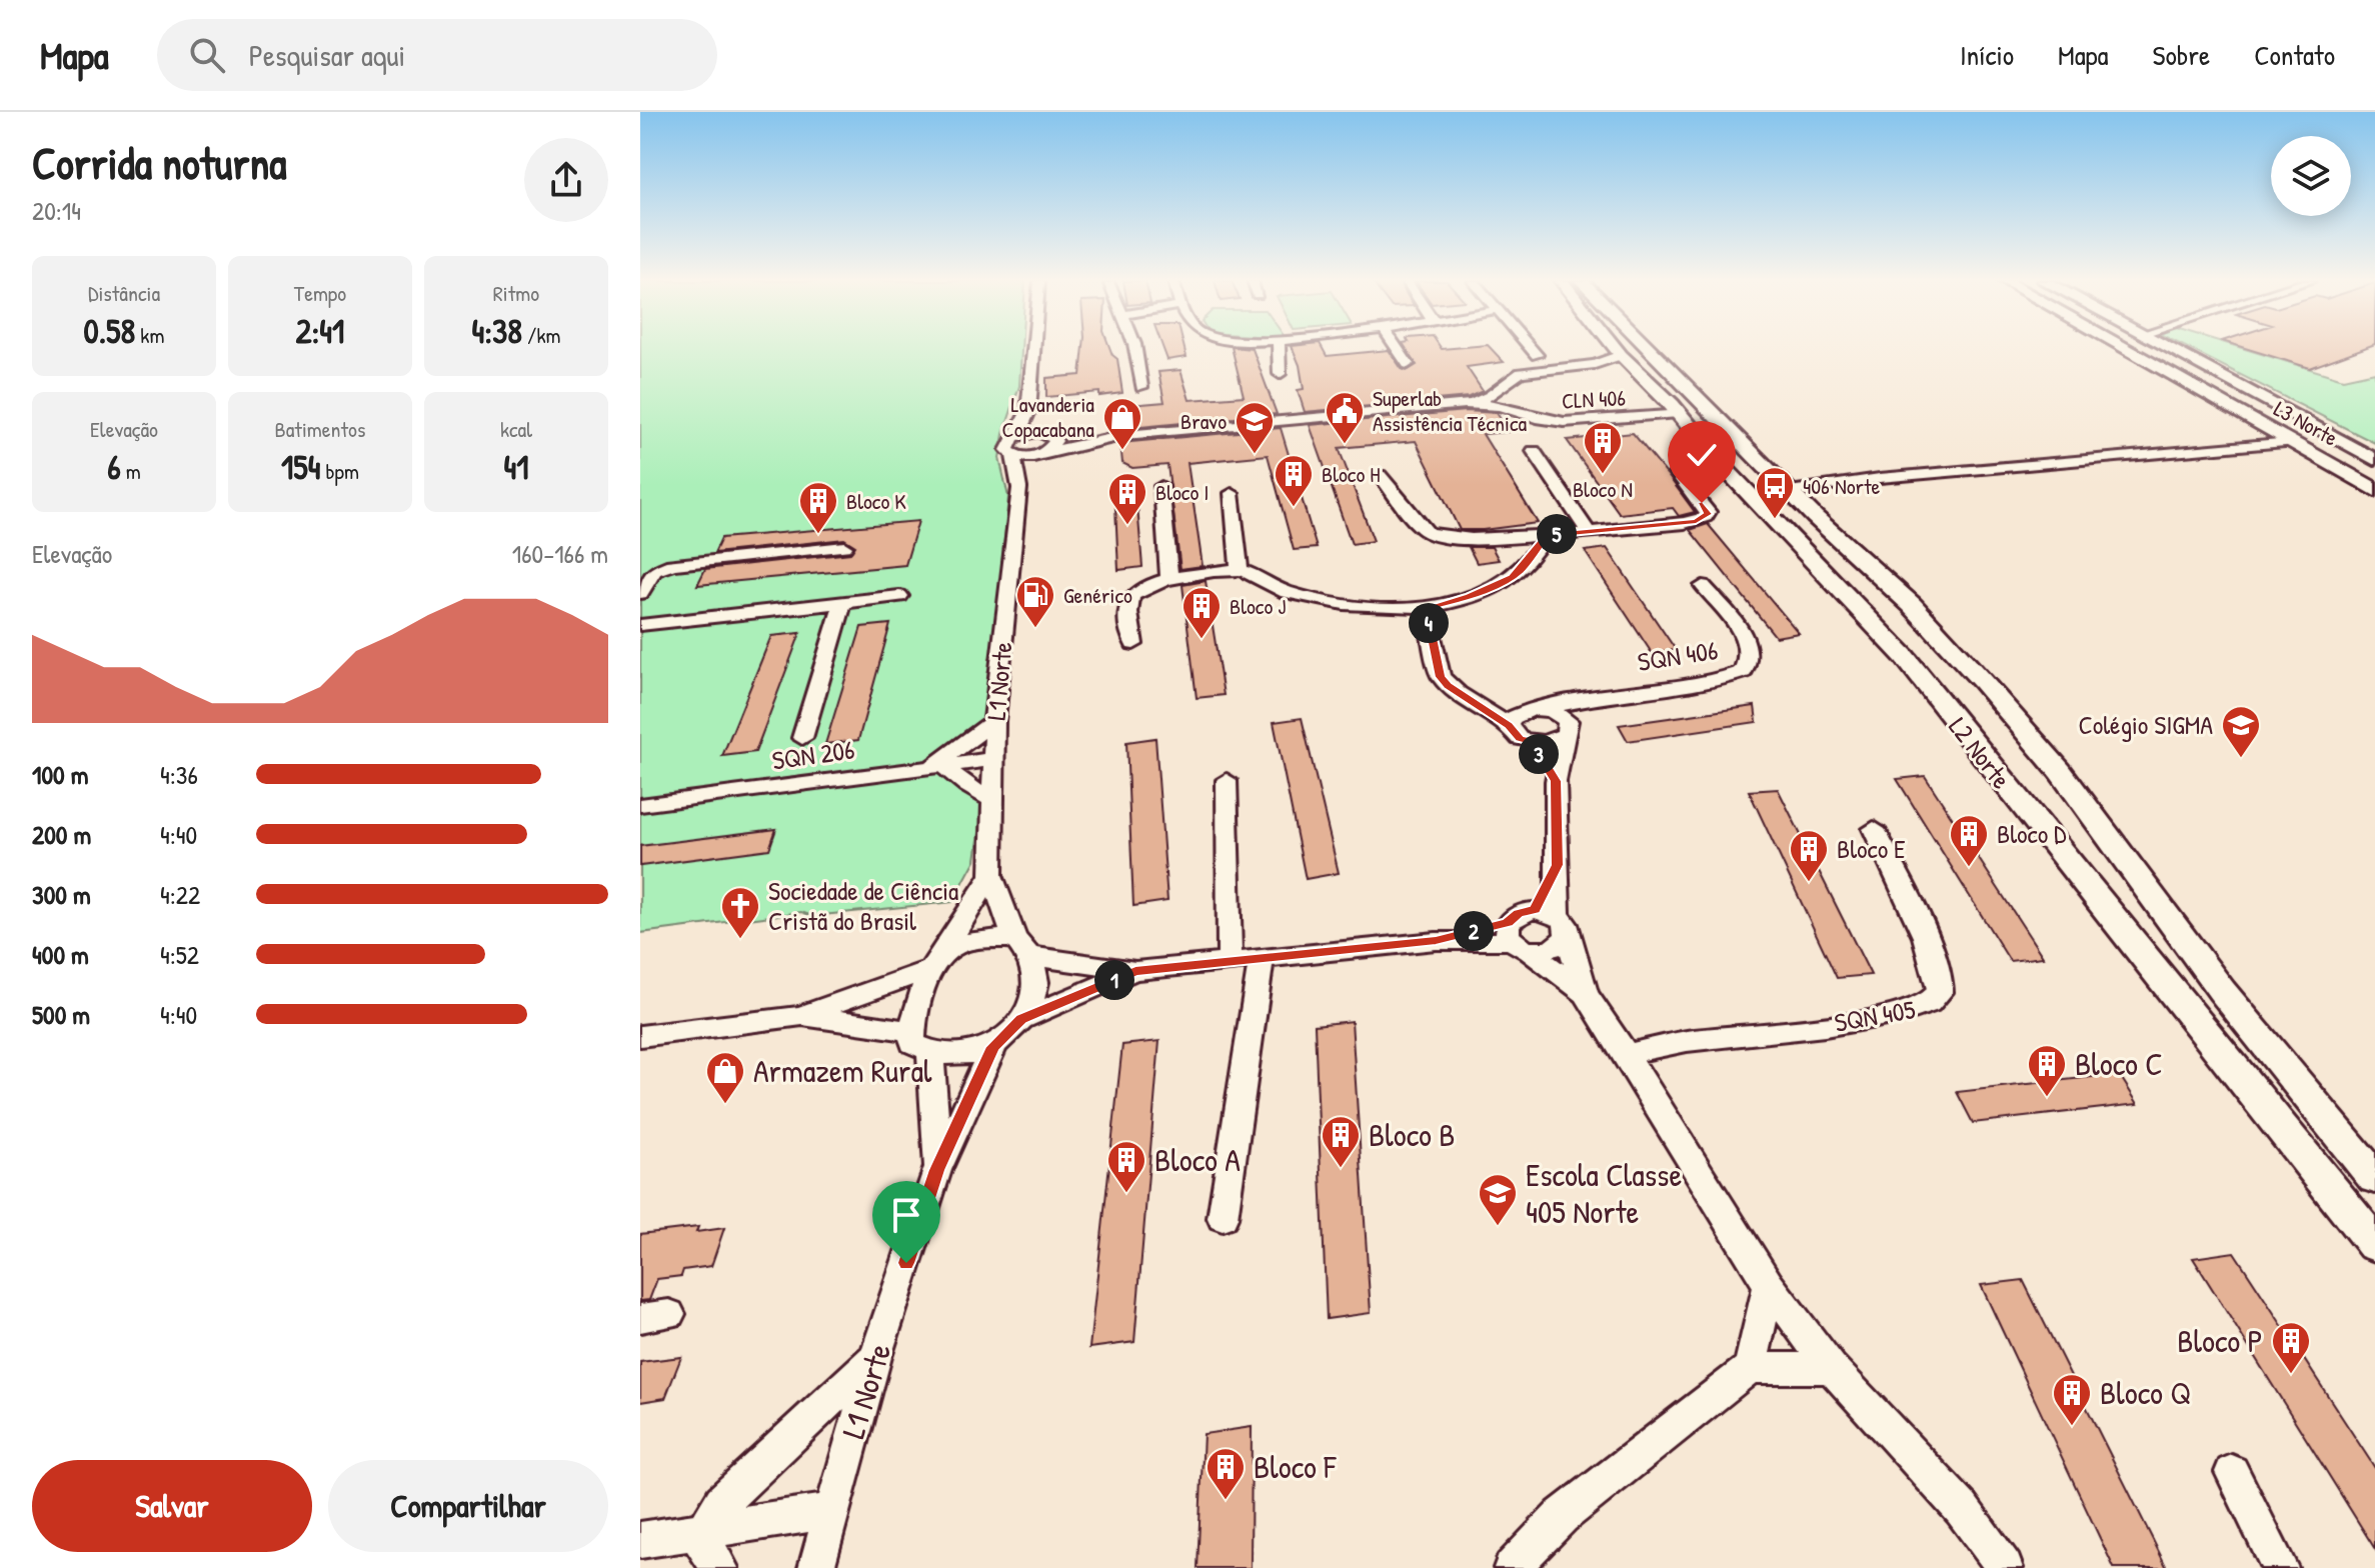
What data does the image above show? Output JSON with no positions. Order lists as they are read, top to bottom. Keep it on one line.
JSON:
{"streets":{"main road":["L3 Norte","L2 Norte"],"street":["CLN 406","SQN 406","L1 Norte","SQN 206","SQN 405"]},"crossings":[["CLN 406","L2 Norte"],["L1 Norte","SQN 206"]],"places":{"public building":["Superlab Assistência Técnica"],"shop":["Lavanderia Copacabana","Armazem Rural"],"school or university":["Bravo","Colégio SIGMA","Escola Classe 405 Norte"],"building":["Bloco N","Bloco H","Bloco I","Bloco K","Bloco J","Bloco D","Bloco E","Bloco C","Bloco B","Bloco A","Bloco P","Bloco Q","Bloco F"],"bus stop":["406 Norte"],"fuel station":["Genérico"],"church":["Sociedade de Ciência Cristã do Brasil"]},"page":{"header":"Mapa","search":"Pesquisar aqui","nav":["Início","Mapa","Sobre","Contato"],"heading":["Corrida noturna","20:14"],"stats":[["Distância","0.58 km"],["Tempo","2:41"],["Ritmo","4:38 /km"],["Elevação","6 m"],["Batimentos","154 bpm"],["kcal","41"]],"pins":["5","4","3","2","1"],"chart":["Elevação","160–166 m"],"list":[{"name":"100 m","note":"4:36"},{"name":"200 m","note":"4:40"},{"name":"300 m","note":"4:22"},{"name":"400 m","note":"4:52"},{"name":"500 m","note":"4:40"}],"buttons":["Salvar","Compartilhar"]}}
